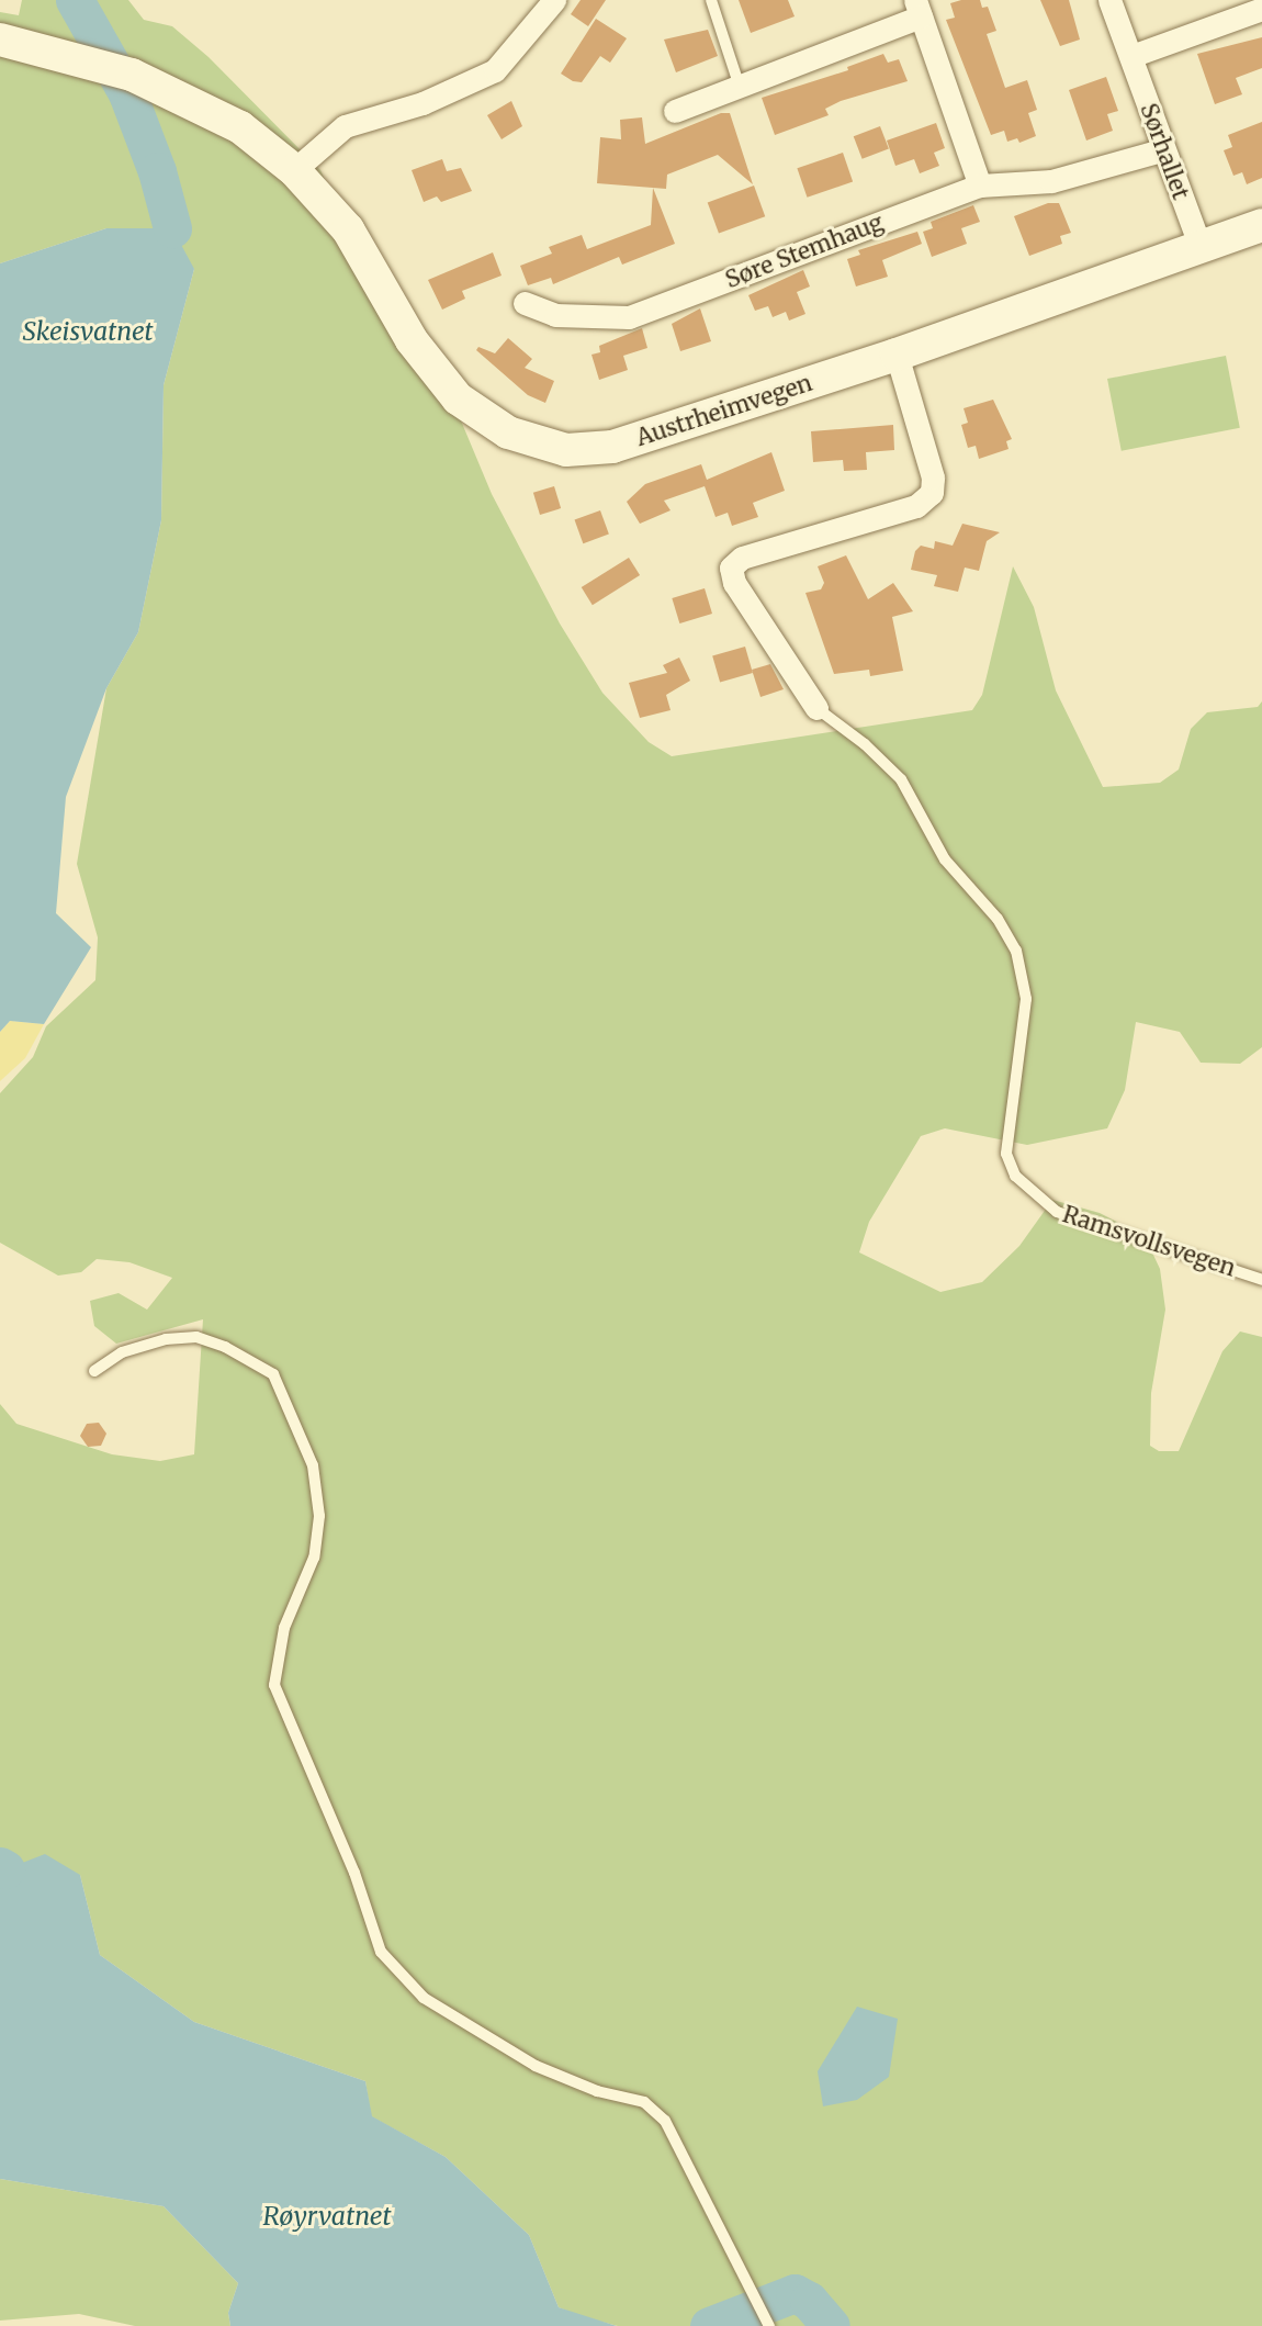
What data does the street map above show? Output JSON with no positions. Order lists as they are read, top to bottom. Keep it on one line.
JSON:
{"streets":{"main road":["Austrheimvegen"],"street":["Sørhallet","Søre Stemhaug","Ramsvollsvegen"]},"crossings":[["Sørhallet","Søre Stemhaug"],["Sørhallet","Austrheimvegen"],["Austrheimvegen","Ramsvollsvegen"]],"water":["Skeisvatnet","Røyrvatnet"]}
